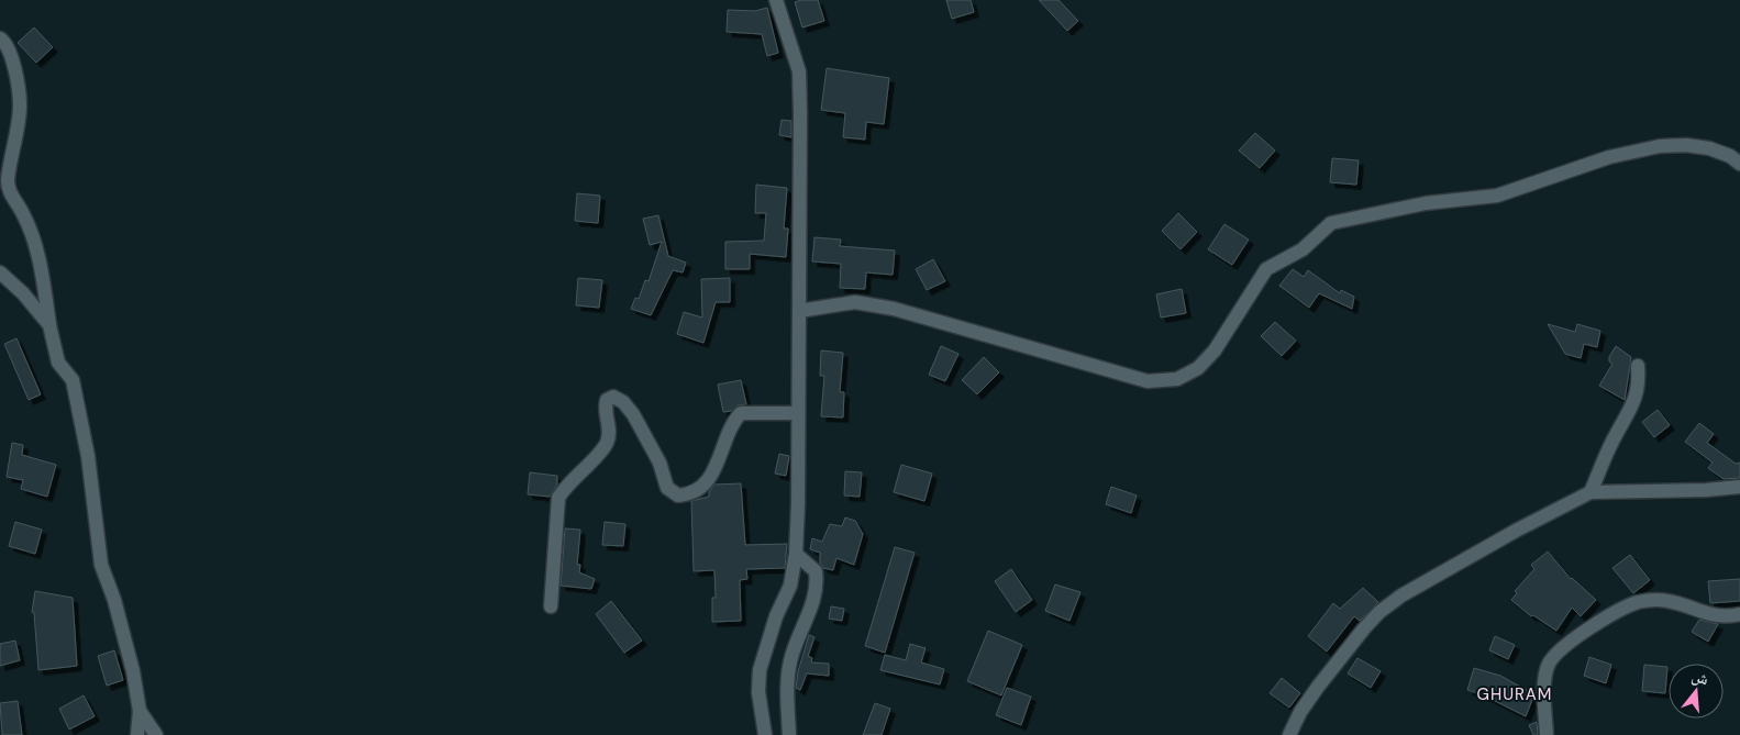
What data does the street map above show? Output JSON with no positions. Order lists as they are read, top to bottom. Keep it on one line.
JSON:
{"districts":["GHURAM"],"north":"top"}
